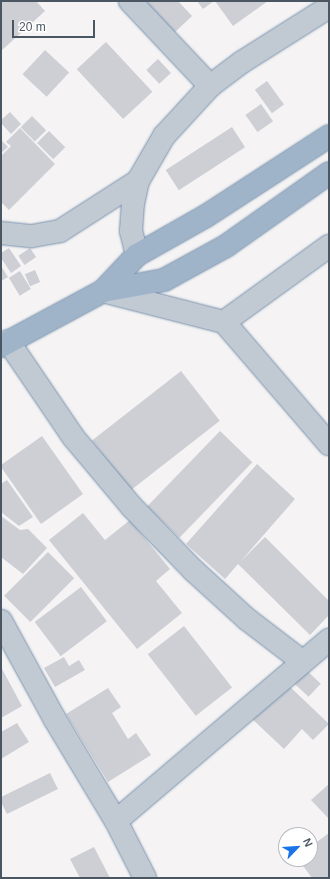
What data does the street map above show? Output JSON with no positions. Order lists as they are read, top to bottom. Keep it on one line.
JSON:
{"scale_bar":"20 m","north":"top right"}
